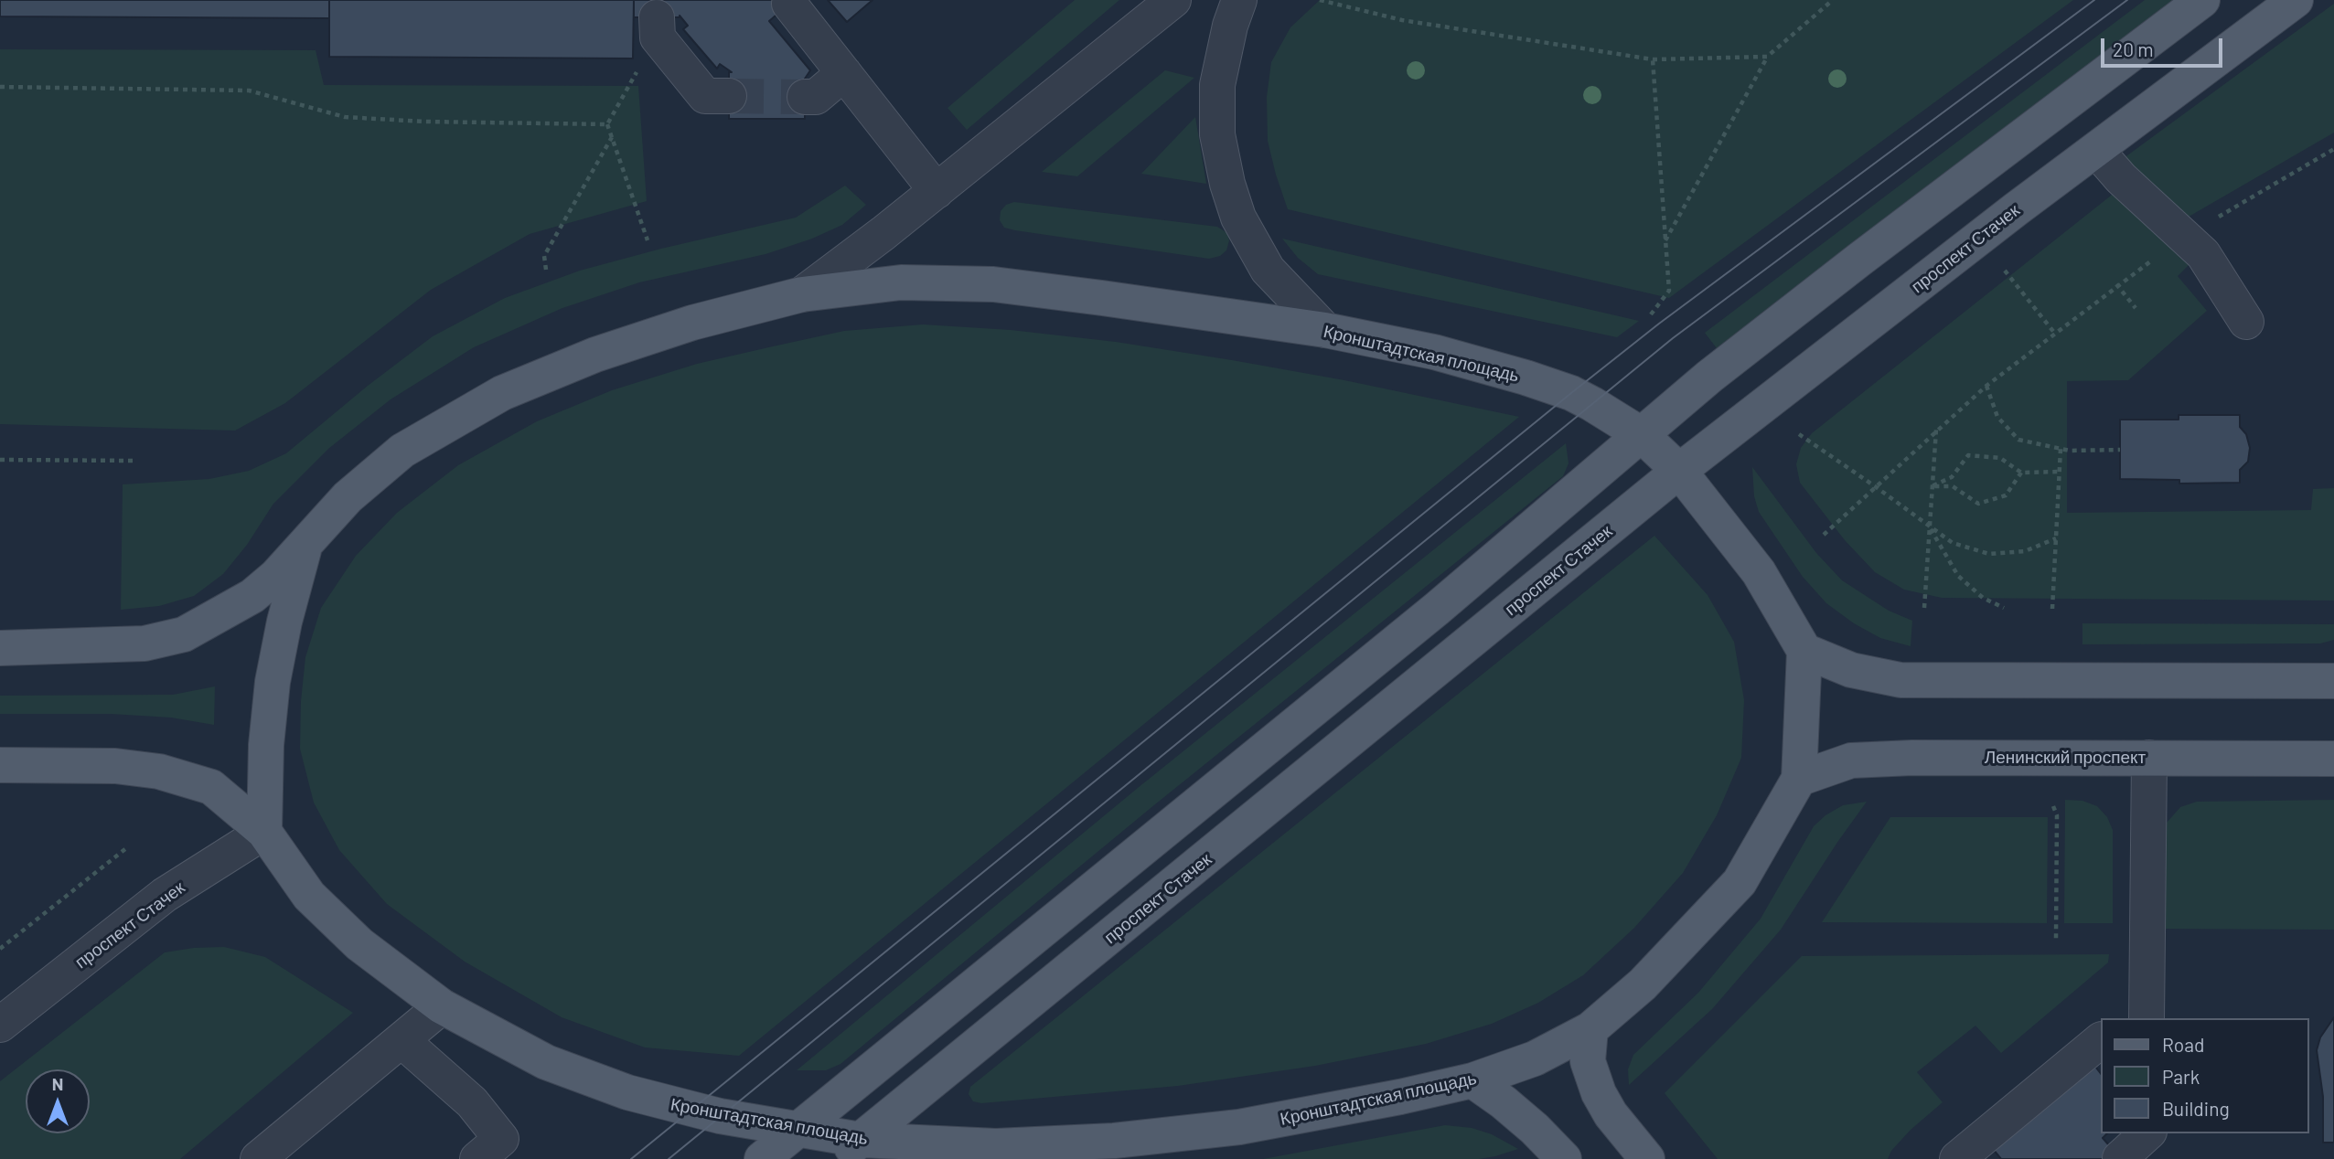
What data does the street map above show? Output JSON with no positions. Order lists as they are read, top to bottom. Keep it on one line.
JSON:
{"streets":{"main road":["проспект Стачек","Кронштадтская площадь","Ленинский проспект"]},"crossings":[["проспект Стачек","Кронштадтская площадь"],["Кронштадтская площадь","Ленинский проспект"]],"legend":["Road","Park","Building"],"scale_bar":"20 m","north":"top"}
